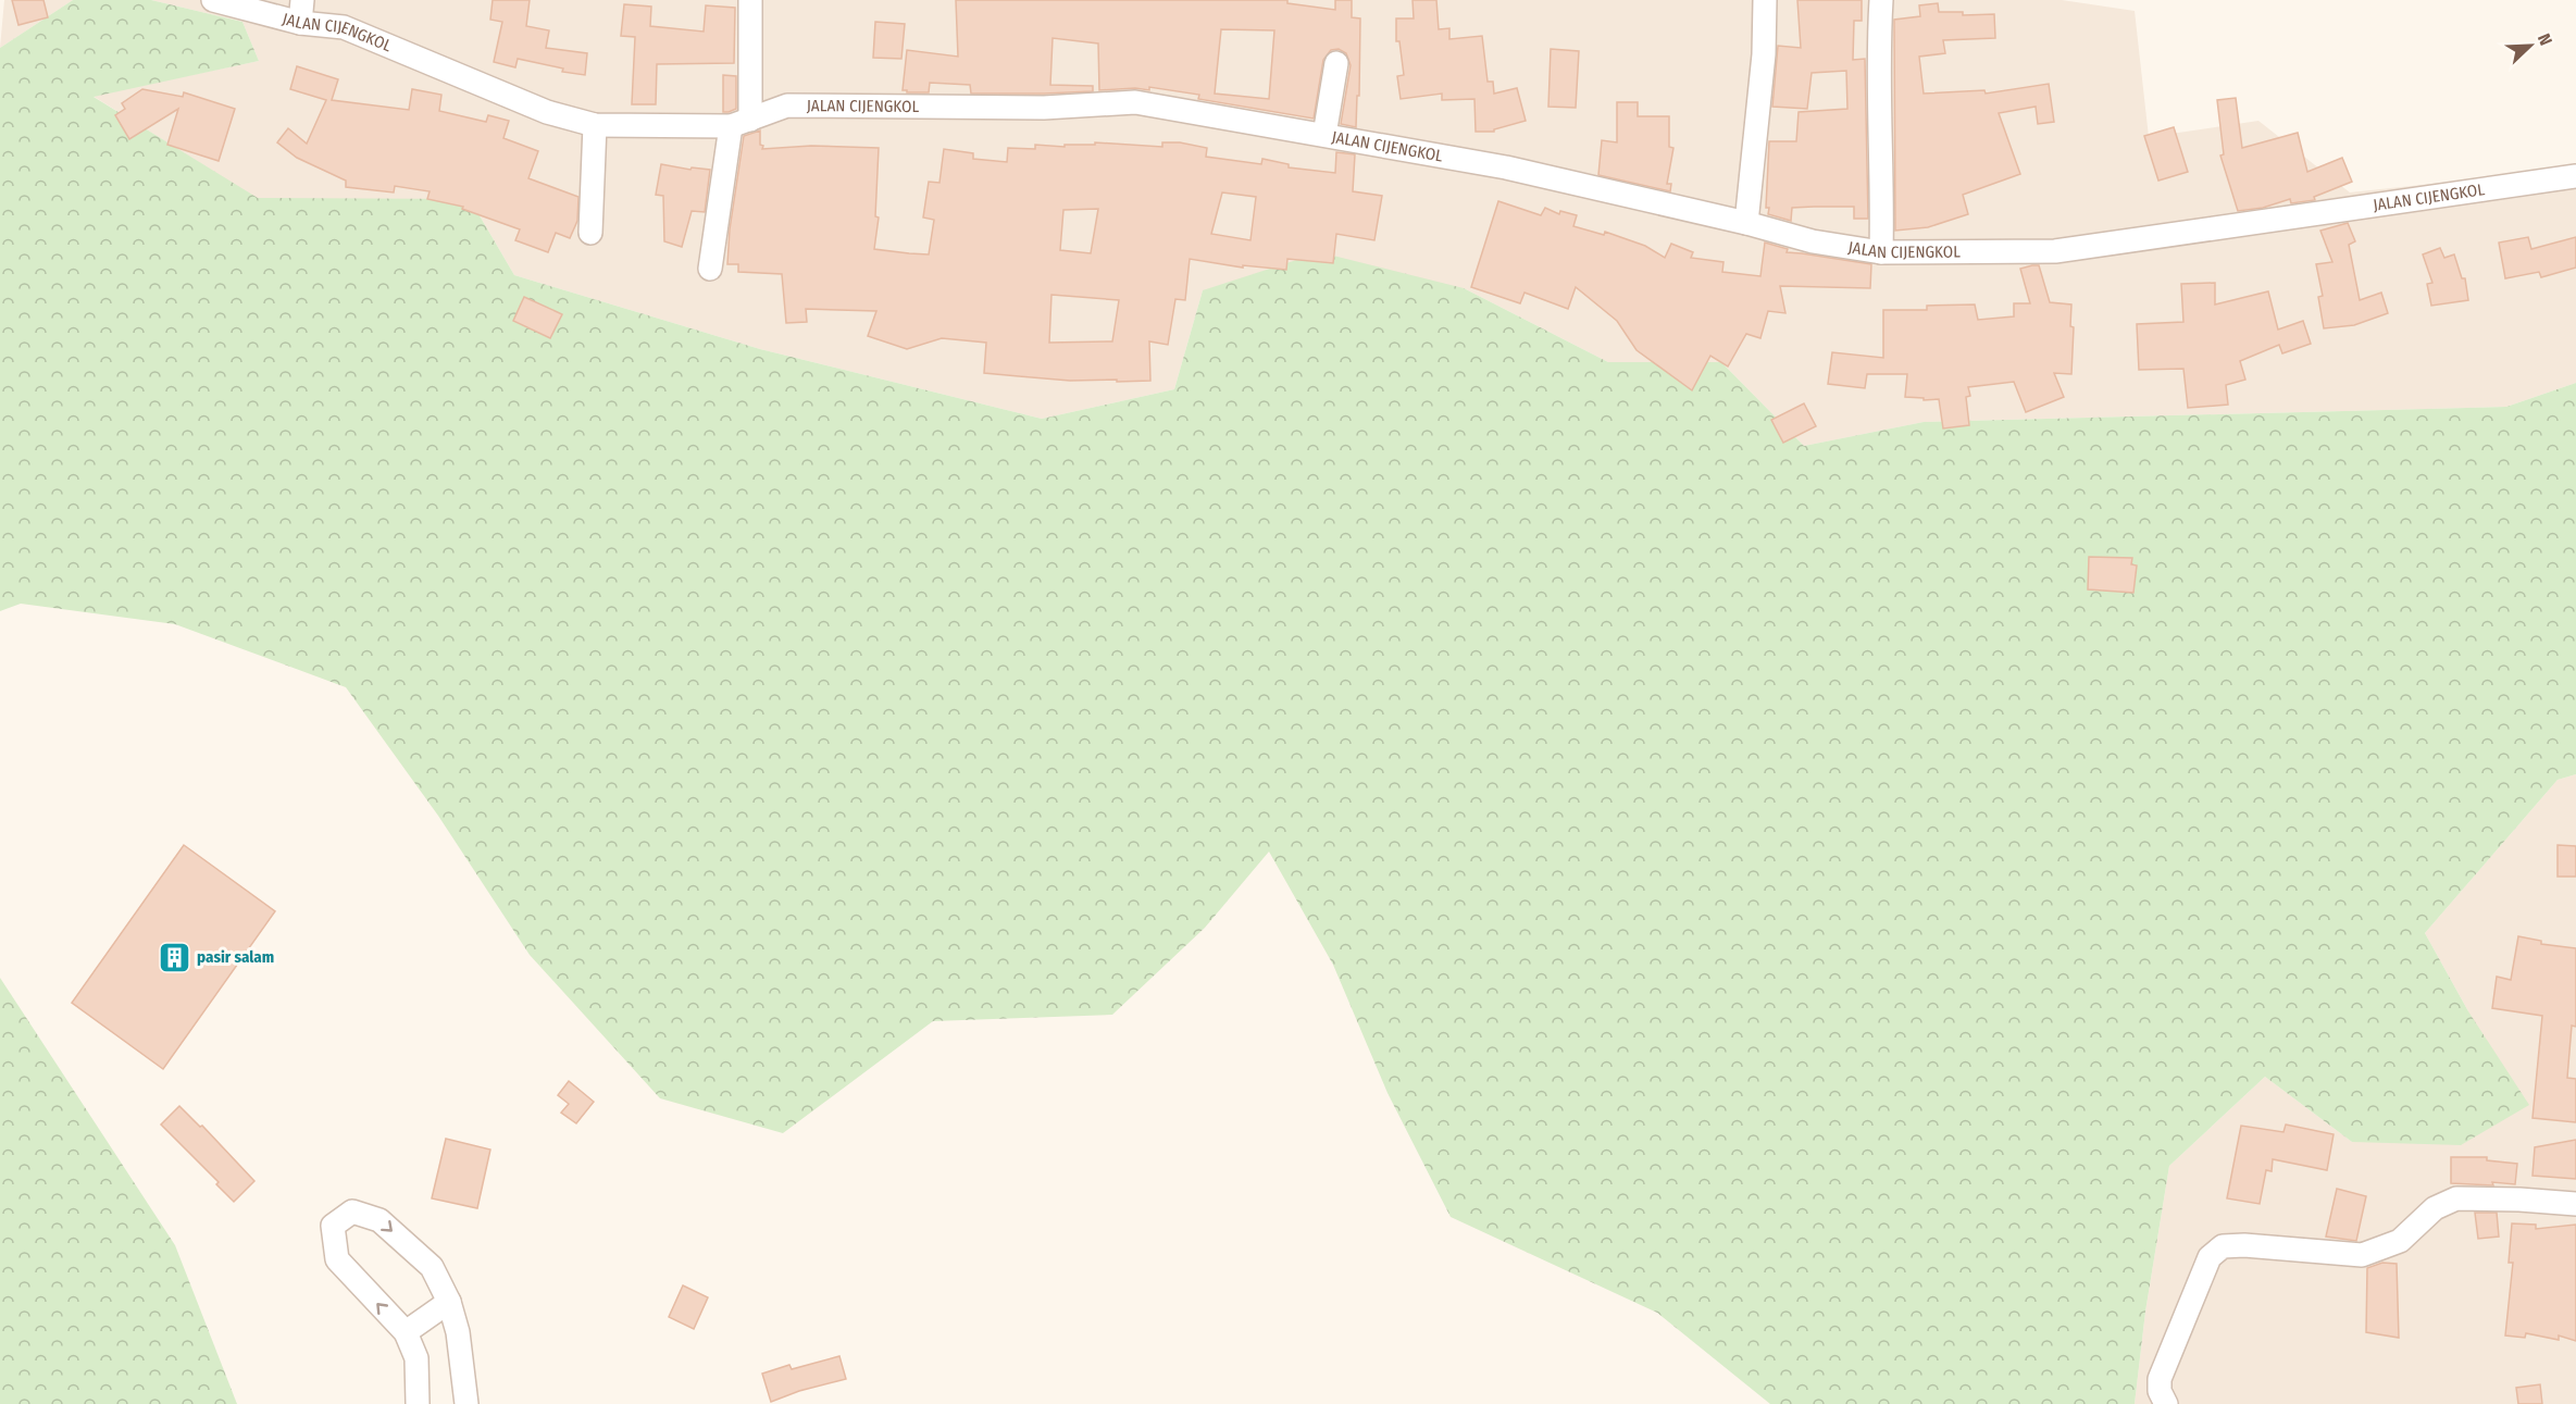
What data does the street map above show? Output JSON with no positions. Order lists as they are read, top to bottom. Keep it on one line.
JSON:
{"streets":{"street":["JALAN CIJENGKOL"]},"places":{"building":["pasir salam"]},"north":"top right"}
